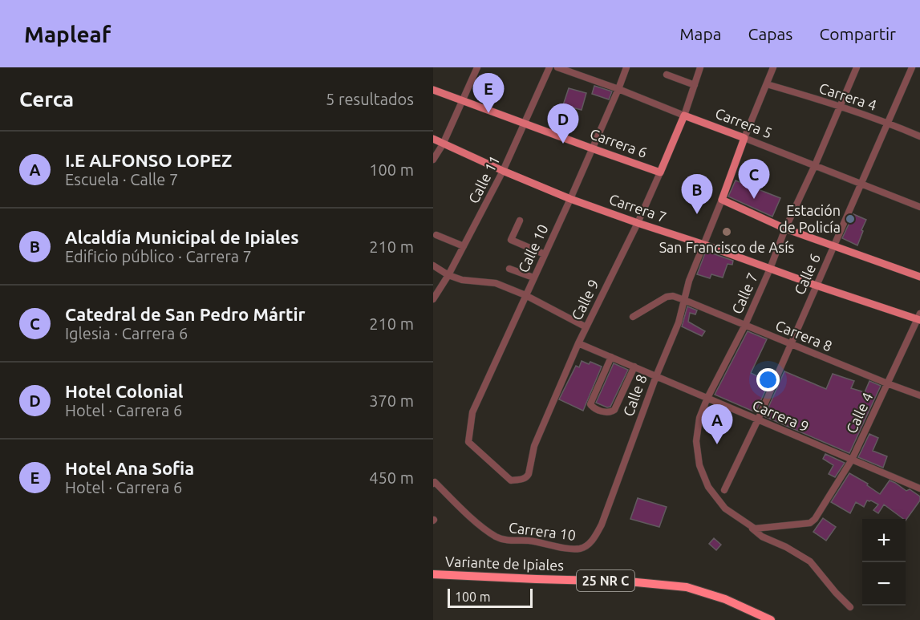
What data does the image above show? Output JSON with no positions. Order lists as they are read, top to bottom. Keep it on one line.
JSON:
{"streets":{"highway":["Variante de Ipiales","25 NR C"],"main road":["Carrera 5","Carrera 6","Carrera 7","Calle 9"],"street":["Carrera 4","Calle 11","Calle 10","Calle 6","Calle 7","Carrera 8","Calle 8","Calle 4","Carrera 9","Carrera 10"]},"crossings":[["Carrera 4","Calle 6"],["Carrera 4","Calle 7"],["Carrera 5","Calle 10"],["Carrera 5","Calle 6"],["Carrera 5","Calle 7"],["Carrera 5","Calle 9"],["Carrera 6","Calle 11"],["Carrera 6","Calle 10"],["Carrera 6","Calle 9"],["Calle 11","Carrera 7"],["Carrera 7","Calle 10"],["Carrera 7","Calle 6"],["Carrera 7","Calle 7"],["Carrera 7","Calle 9"],["Carrera 7","Calle 8"],["Carrera 7","Calle 4"],["Calle 10","Calle 9"],["Calle 6","Carrera 8"],["Calle 6","Carrera 9"],["Calle 7","Carrera 8"],["Calle 7","Calle 4"],["Calle 7","Carrera 9"],["Calle 9","Carrera 9"],["Carrera 8","Calle 8"],["Carrera 8","Calle 4"],["Calle 8","Carrera 9"],["Calle 8","Carrera 10"],["Calle 4","Carrera 9"]],"places":["Estación de Policía","San Francisco de Asís"],"scale_bar":"100 m","page":{"header":"Mapleaf","nav":["Mapa","Capas","Compartir"],"heading":["Cerca","5 resultados"],"pins":["E","D","C","B","A"],"list":[{"mark":"A","name":"I.E ALFONSO LOPEZ","note":"Escuela · Calle 7","value":"100 m"},{"mark":"B","name":"Alcaldía Municipal de Ipiales","note":"Edificio público · Carrera 7","value":"210 m"},{"mark":"C","name":"Catedral de San Pedro Mártir","note":"Iglesia · Carrera 6","value":"210 m"},{"mark":"D","name":"Hotel Colonial","note":"Hotel · Carrera 6","value":"370 m"},{"mark":"E","name":"Hotel Ana Sofia","note":"Hotel · Carrera 6","value":"450 m"}],"map_buttons":["+","−"],"scale":"100 m"}}
